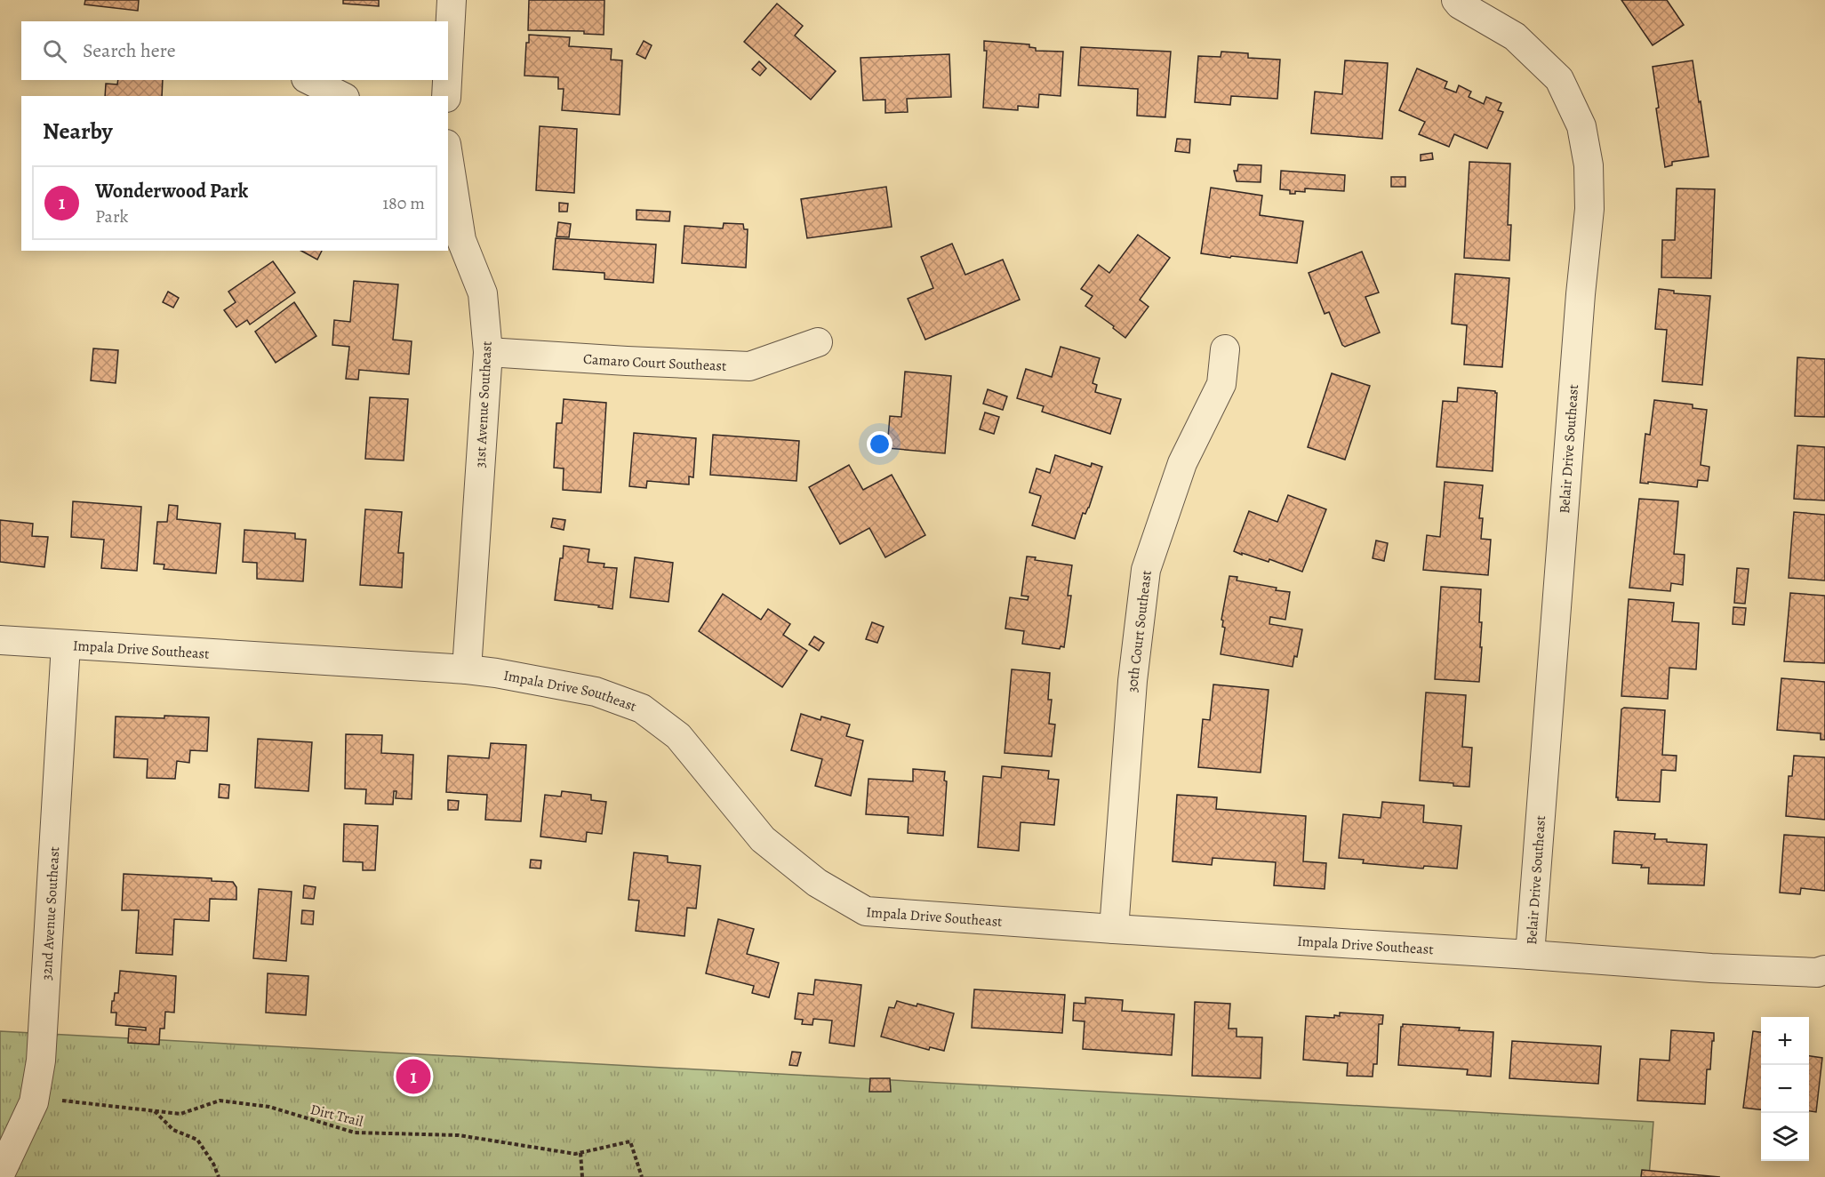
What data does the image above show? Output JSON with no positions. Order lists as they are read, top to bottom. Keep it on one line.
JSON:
{"streets":{"street":["Camaro Court Southeast","31st Avenue Southeast","Belair Drive Southeast","30th Court Southeast","Impala Drive Southeast","32nd Avenue Southeast"],"path":["Dirt Trail"]},"crossings":[["Camaro Court Southeast","31st Avenue Southeast"],["31st Avenue Southeast","Impala Drive Southeast"],["Belair Drive Southeast","Impala Drive Southeast"],["30th Court Southeast","Impala Drive Southeast"],["Impala Drive Southeast","32nd Avenue Southeast"],["32nd Avenue Southeast","Dirt Trail"]],"page":{"search":"Search here","heading":"Nearby","list":[{"mark":"1","name":"Wonderwood Park","note":"Park","value":"180 m"}],"map_buttons":["+","−"],"pins":"1"}}
